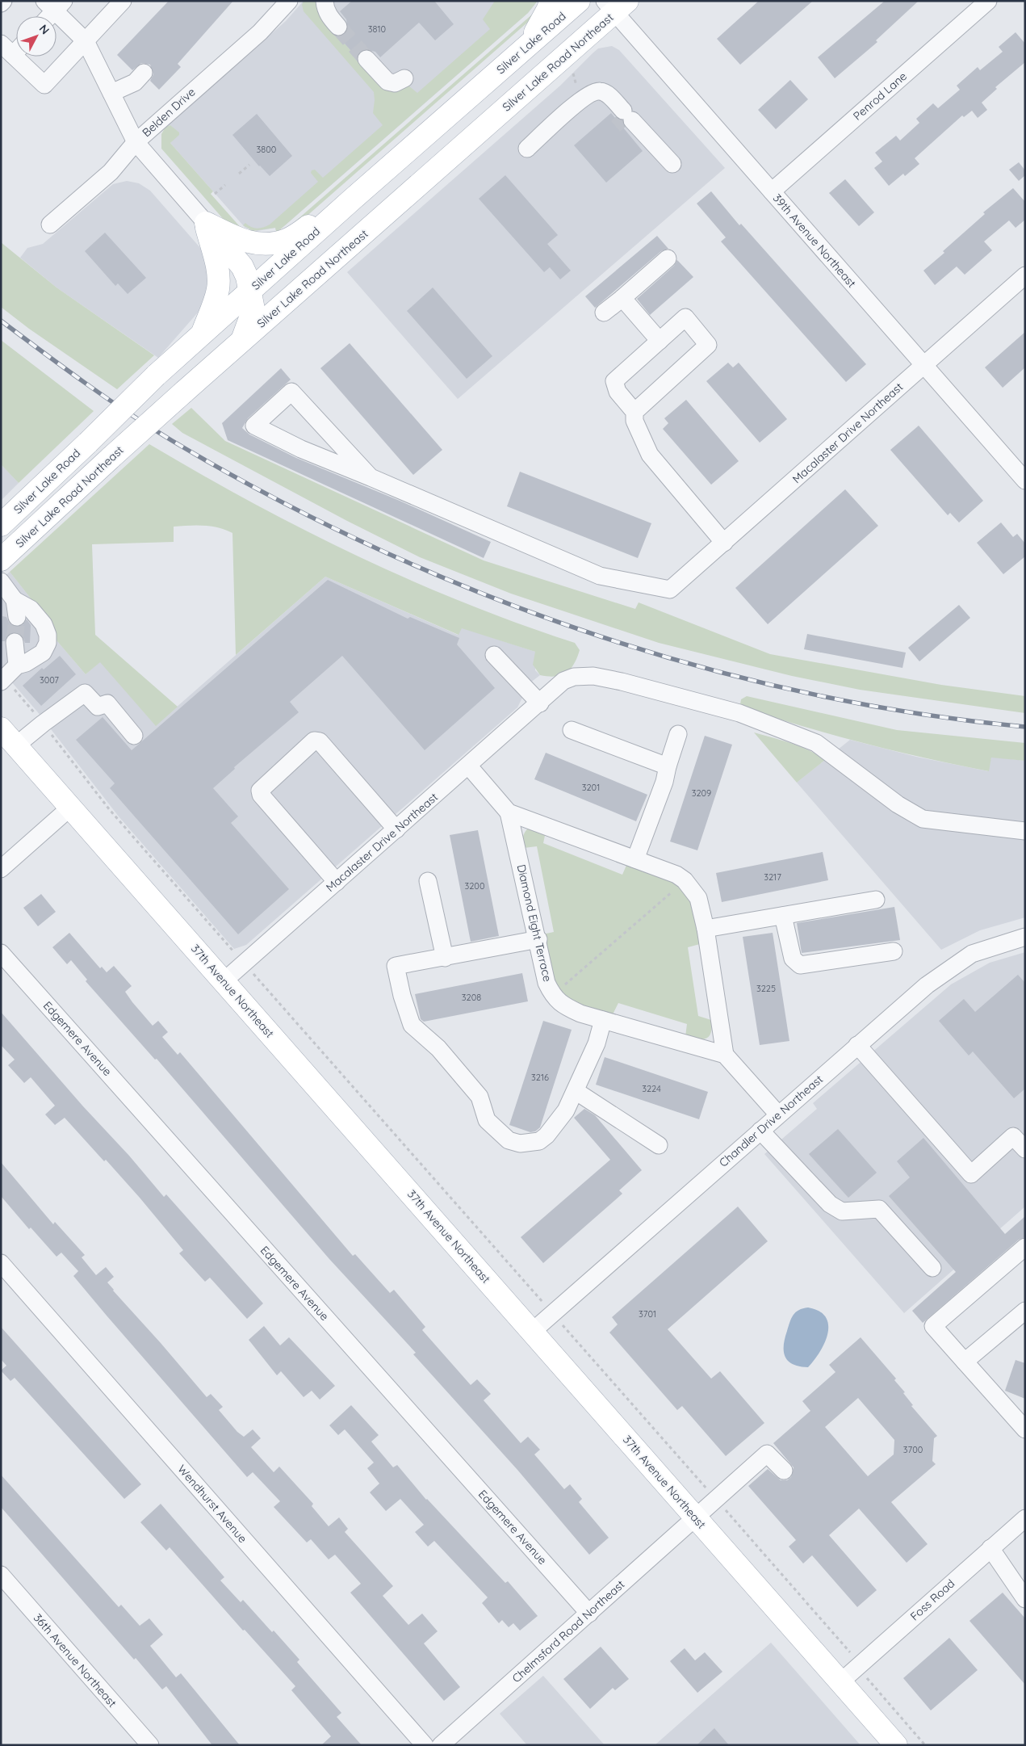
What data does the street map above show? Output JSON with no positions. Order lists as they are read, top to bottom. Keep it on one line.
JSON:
{"streets":{"main road":["Silver Lake Road","Silver Lake Road Northeast","37th Avenue Northeast"],"street":["Penrod Lane","Belden Drive","39th Avenue Northeast","Macalaster Drive Northeast","Diamond Eight Terrace","Edgemere Avenue","Chandler Drive Northeast","Wendhurst Avenue","Foss Road","Chelmsford Road Northeast","36th Avenue Northeast"]},"crossings":[["Silver Lake Road Northeast","39th Avenue Northeast"],["Penrod Lane","39th Avenue Northeast"],["39th Avenue Northeast","Macalaster Drive Northeast"],["Macalaster Drive Northeast","Diamond Eight Terrace"],["Macalaster Drive Northeast","37th Avenue Northeast"],["37th Avenue Northeast","Chandler Drive Northeast"],["37th Avenue Northeast","Foss Road"],["37th Avenue Northeast","Chelmsford Road Northeast"],["Edgemere Avenue","Chelmsford Road Northeast"]],"house_numbers":["3810","3800","3007","3201","3209","3217","3200","3225","3208","3216","3224","3701","3700"],"north":"top right"}
